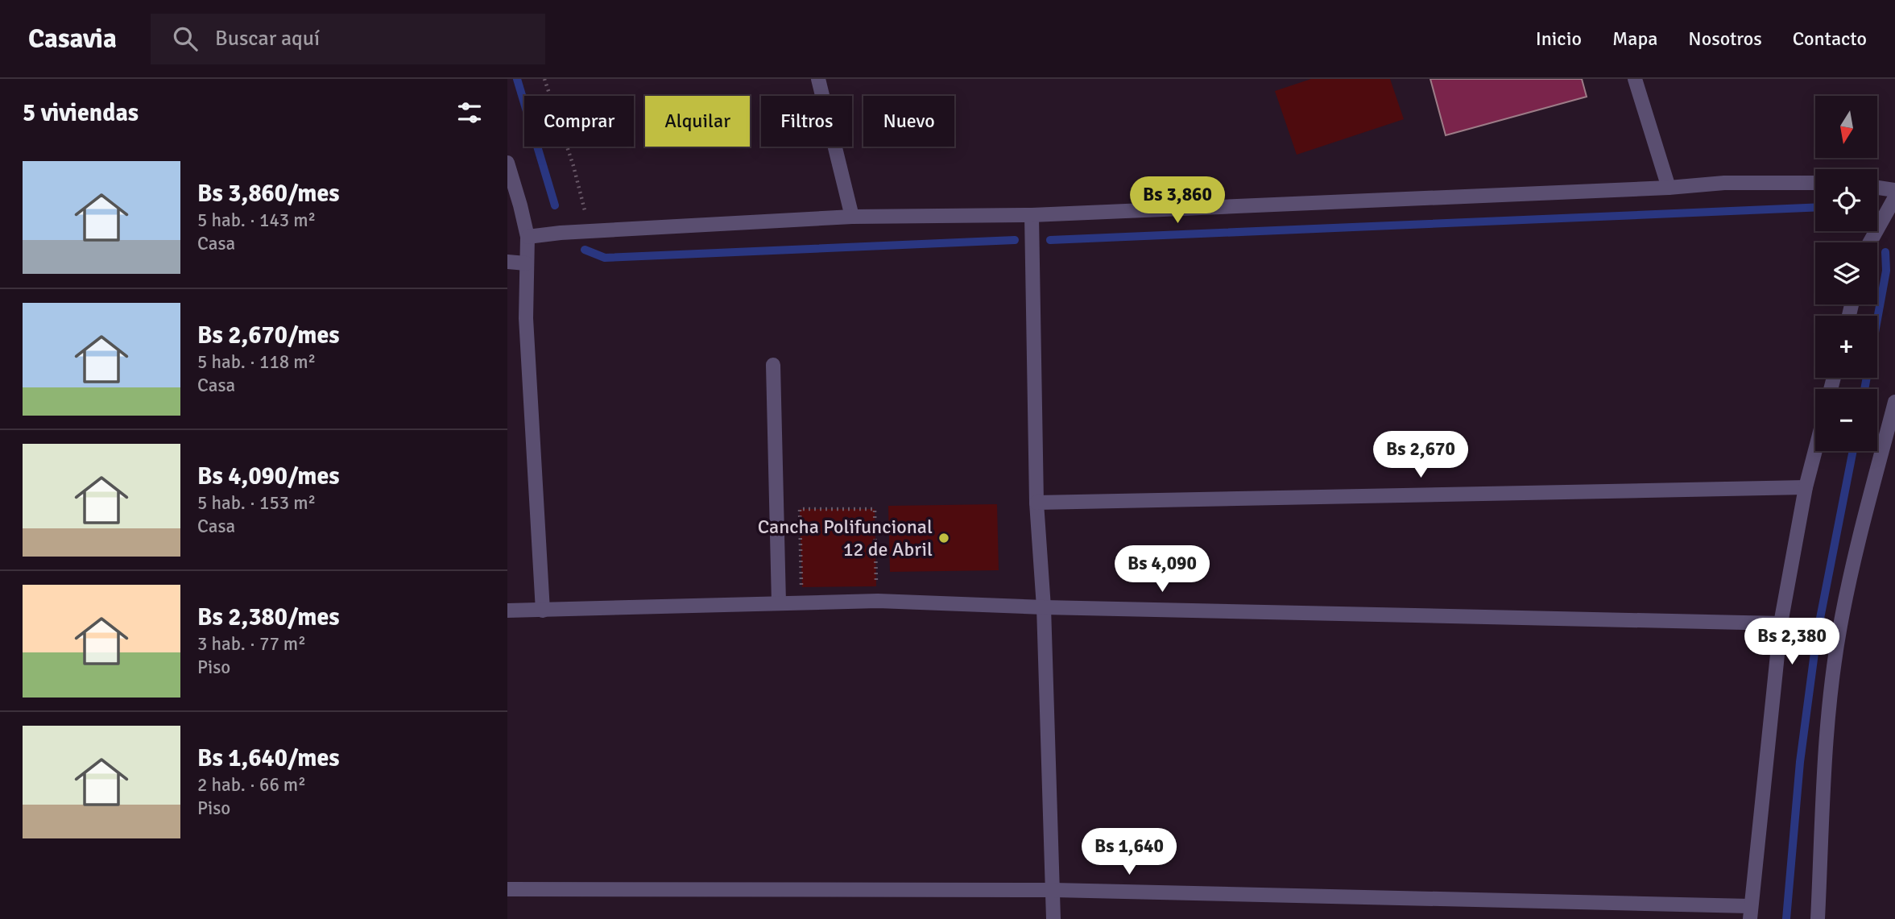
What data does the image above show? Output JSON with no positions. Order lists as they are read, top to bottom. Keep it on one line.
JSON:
{"places":["Cancha Polifuncional 12 de Abril"],"north":"bottom","page":{"header":"Casavia","search":"Buscar aquí","nav":["Inicio","Mapa","Nosotros","Contacto"],"heading":"5 viviendas","map_buttons":["+","−"],"chip":["Comprar","Alquilar","Filtros","Nuevo"],"list":[{"name":"Bs 3,860/mes","note":"5 hab. · 143 m² · Casa"},{"name":"Bs 2,670/mes","note":"5 hab. · 118 m² · Casa"},{"name":"Bs 4,090/mes","note":"5 hab. · 153 m² · Casa"},{"name":"Bs 2,380/mes","note":"3 hab. · 77 m² · Piso"},{"name":"Bs 1,640/mes","note":"2 hab. · 66 m² · Piso"}],"price":["Bs 3,860","Bs 2,670","Bs 4,090","Bs 2,380","Bs 1,640"]}}
